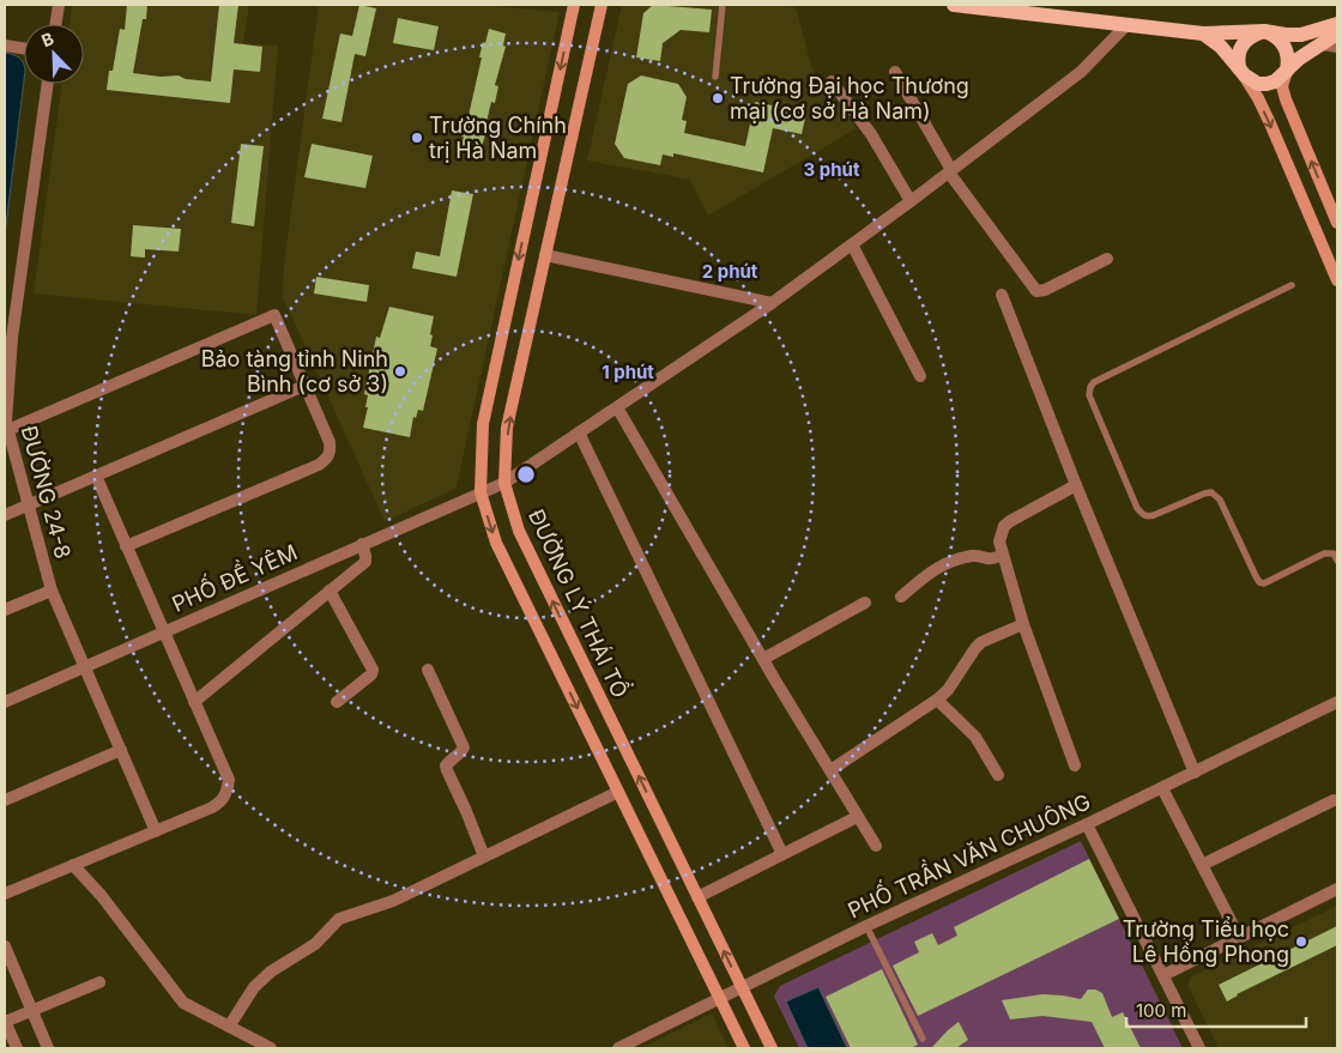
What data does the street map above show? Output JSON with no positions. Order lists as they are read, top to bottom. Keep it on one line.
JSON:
{"streets":{"main road":["ĐƯỜNG LÝ THÁI TỔ"],"street":["ĐƯỜNG 24-8","PHỐ ĐỀ YÊM","PHỐ TRẦN VĂN CHUÔNG"]},"crossings":[["ĐƯỜNG 24-8","PHỐ ĐỀ YÊM"],["PHỐ ĐỀ YÊM","ĐƯỜNG LÝ THÁI TỔ"],["ĐƯỜNG LÝ THÁI TỔ","PHỐ TRẦN VĂN CHUÔNG"]],"places":["Trường Đại học Thương mại (cơ sở Hà Nam)","Trường Chính trị Hà Nam","Bảo tàng tỉnh Ninh Bình (cơ sở 3)","Trường Tiểu học Lê Hồng Phong"],"scale_bar":"100 m","north":"top left","rings":["3 phút","2 phút","1 phút"]}
